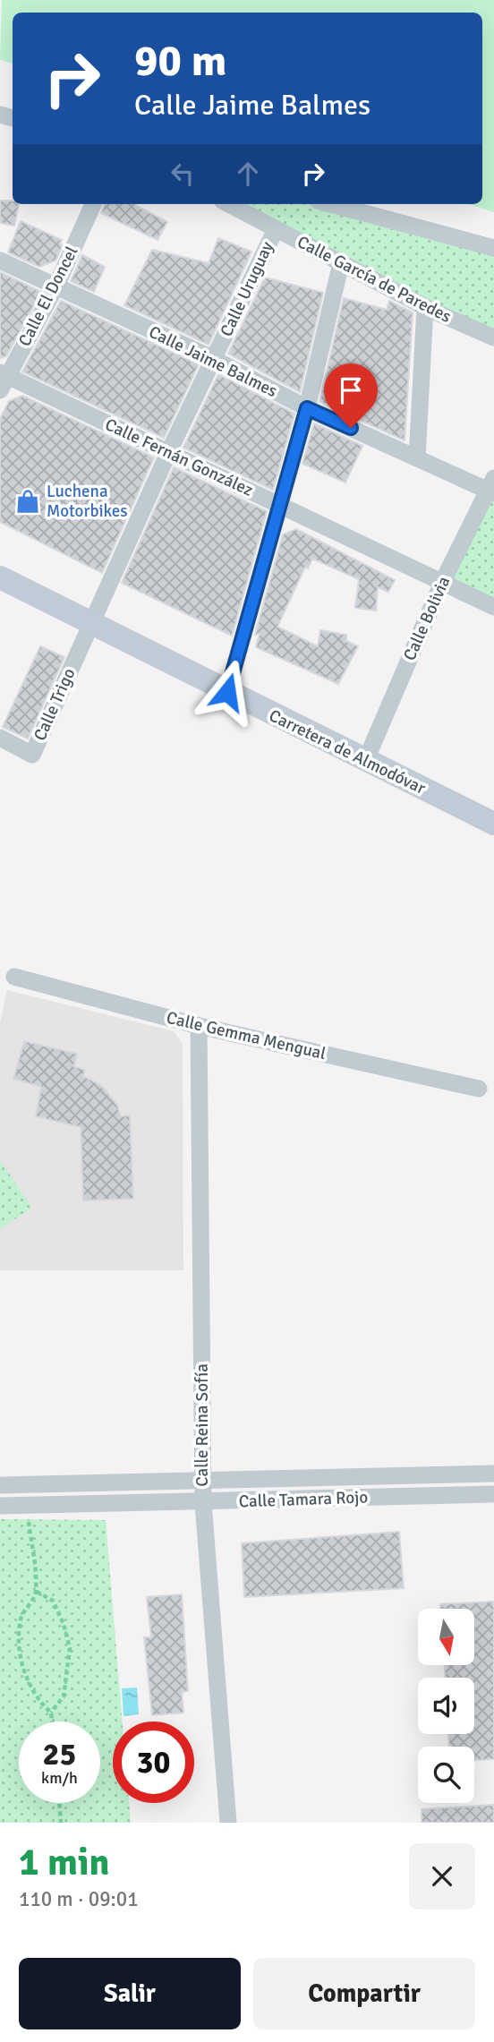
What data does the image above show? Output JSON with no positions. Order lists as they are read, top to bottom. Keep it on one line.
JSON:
{"streets":{"main road":["Carretera de Almodóvar"],"street":["Calle García de Paredes","Calle Uruguay","Calle El Doncel","Calle Jaime Balmes","Calle Fernán González","Calle Bolivia","Calle Trigo","Calle Gemma Mengual","Calle Reina Sofía","Calle Tamara Rojo"]},"crossings":[["Calle García de Paredes","Calle Uruguay"],["Calle Uruguay","Calle Jaime Balmes"],["Calle Uruguay","Calle Fernán González"],["Calle Uruguay","Calle Trigo"],["Calle Uruguay","Carretera de Almodóvar"],["Calle El Doncel","Calle Jaime Balmes"],["Calle El Doncel","Calle Fernán González"],["Calle Jaime Balmes","Calle Bolivia"],["Calle Fernán González","Calle Bolivia"],["Calle Bolivia","Carretera de Almodóvar"],["Calle Trigo","Carretera de Almodóvar"],["Calle Gemma Mengual","Calle Reina Sofía"],["Calle Reina Sofía","Calle Tamara Rojo"]],"places":{"shop":["Luchena Motorbikes"]},"north":"bottom","page":{"turn":["90 m","Calle Jaime Balmes"],"speed":"25 km/h","limit":"30","heading":["1 min","110 m · 09:01"],"buttons":["Salir","Compartir"]}}
